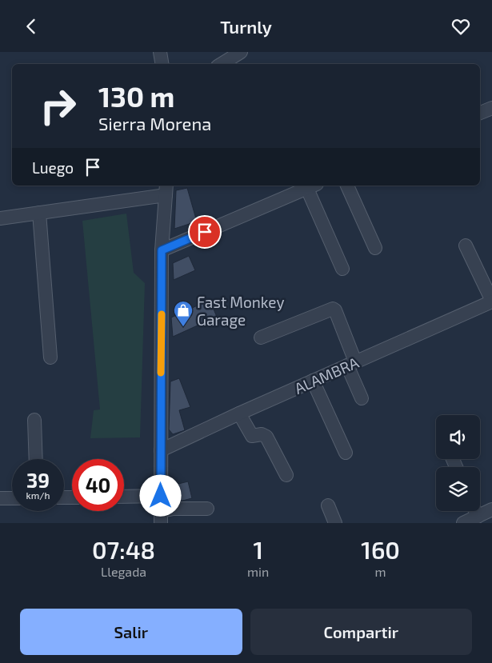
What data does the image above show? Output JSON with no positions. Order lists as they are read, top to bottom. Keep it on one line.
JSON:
{"streets":{"street":["ALAMBRA"]},"places":{"shop":["Fast Monkey Garage"]},"page":{"header":"Turnly","turn":["130 m","Sierra Morena"],"then":"Luego","speed":"39 km/h","limit":"40","eta":["07:48","Llegada","1","min","160","m"],"buttons":["Salir","Compartir"]}}
